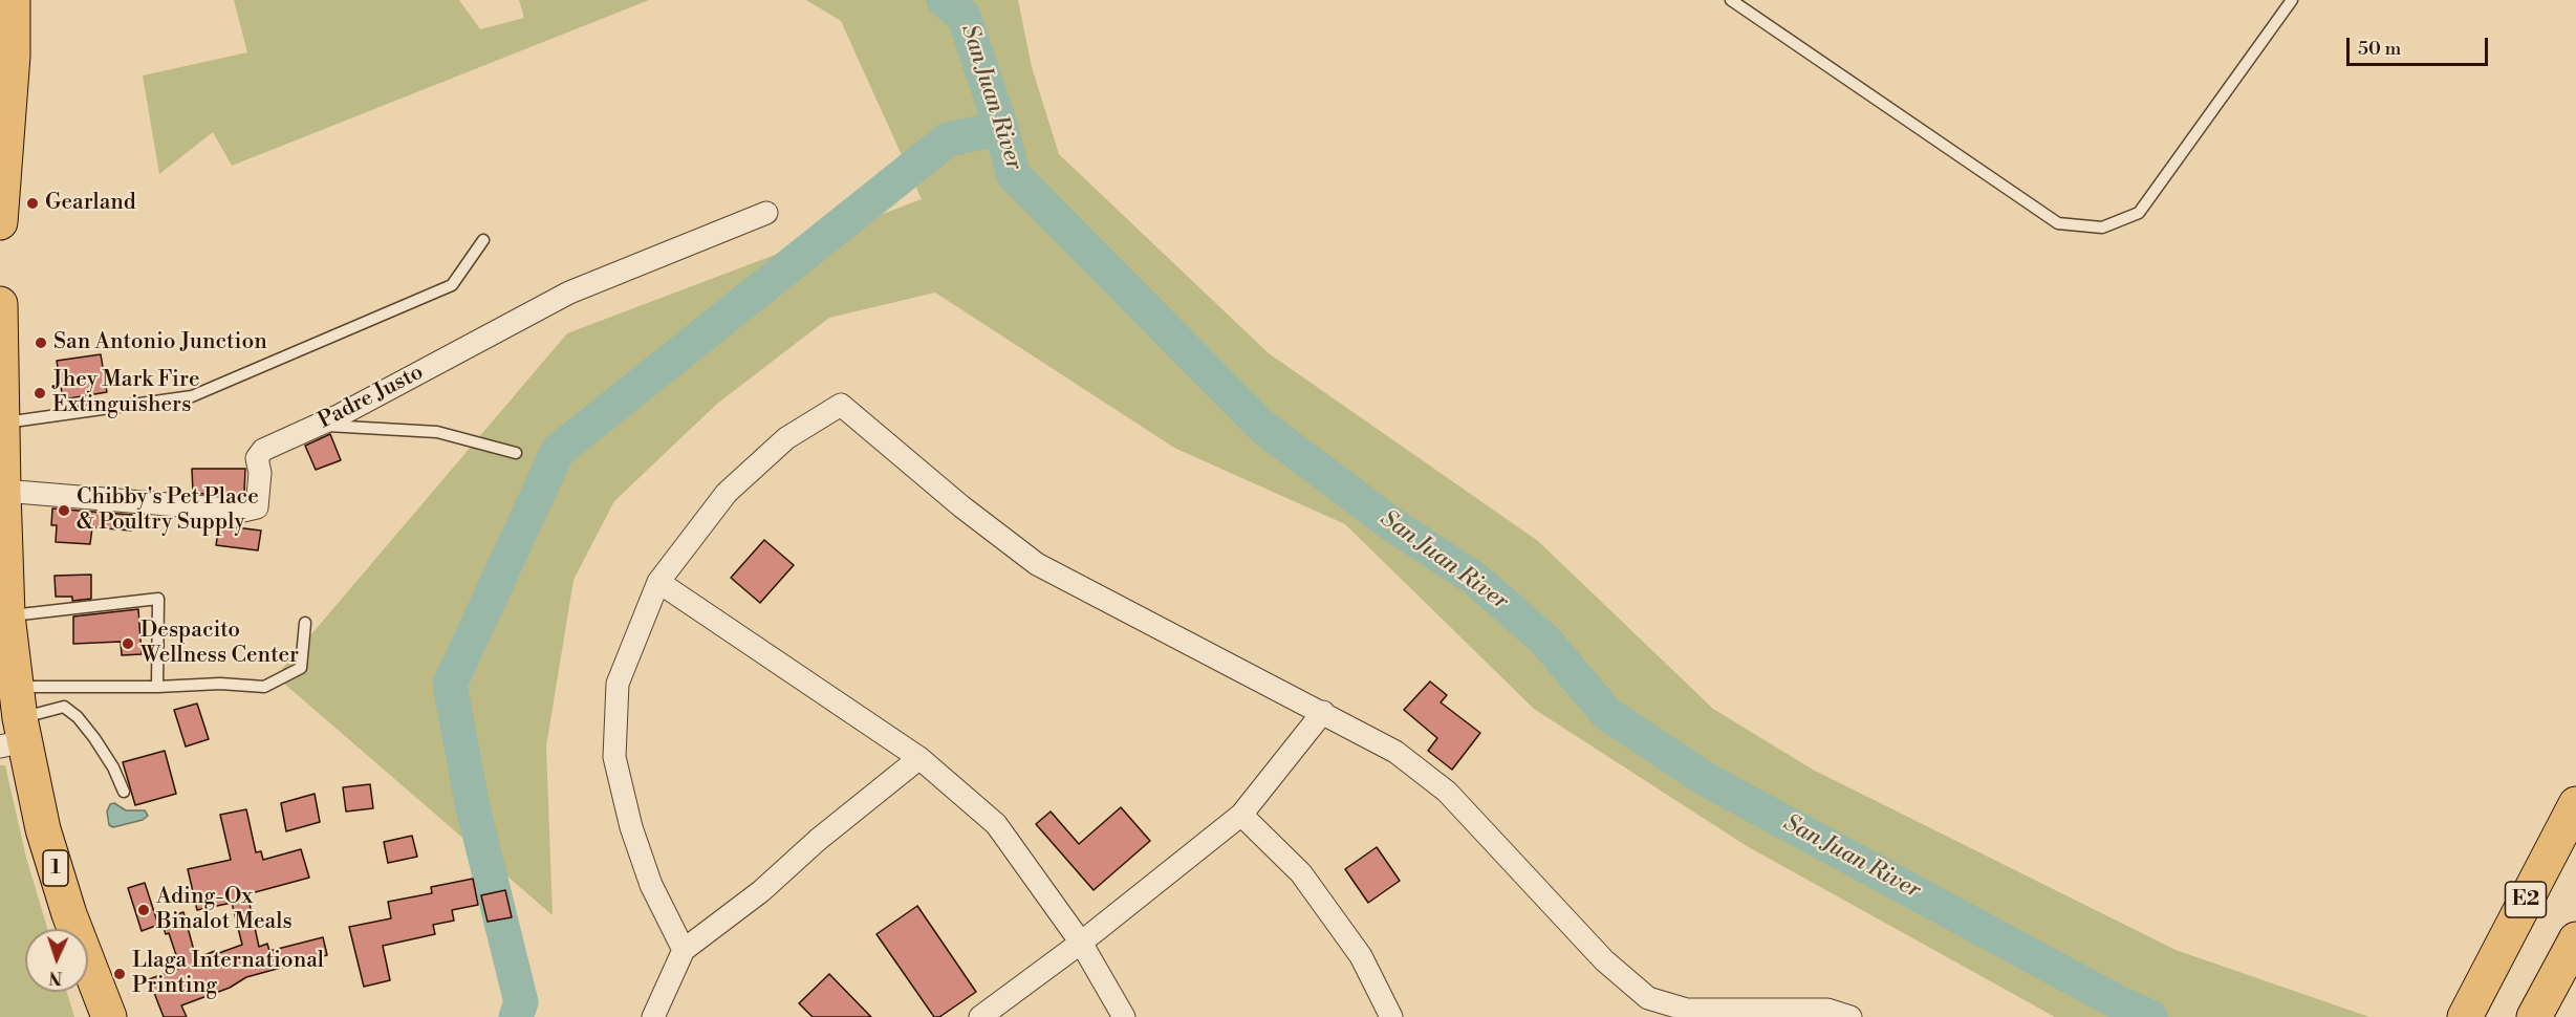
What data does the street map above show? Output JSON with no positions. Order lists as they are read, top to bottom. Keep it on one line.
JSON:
{"streets":{"highway":["1","E2"],"street":["Padre Justo"]},"crossings":[["Padre Justo","1"]],"water":["San Juan River"],"places":["Gearland","San Antonio Junction","Jhey Mark Fire Extinguishers","Chibby's Pet Place & Poultry Supply","Despacito Wellness Center","Ading-Ox Binalot Meals","Llaga International Printing"],"scale_bar":"50 m","north":"bottom"}
